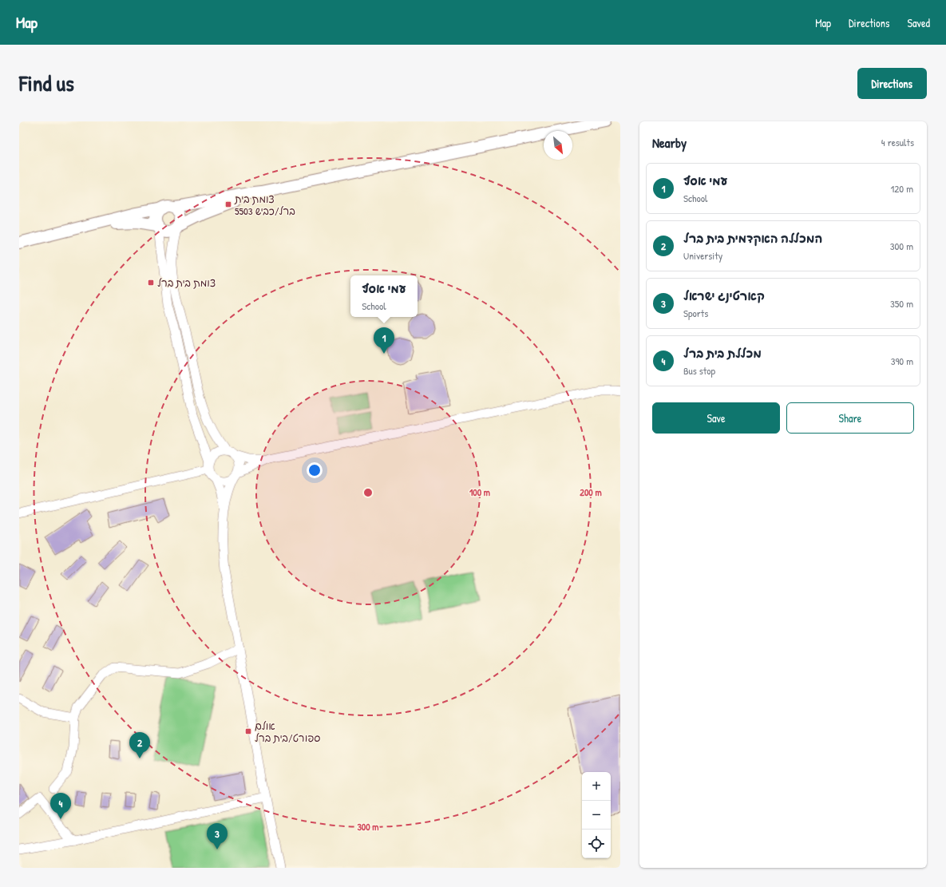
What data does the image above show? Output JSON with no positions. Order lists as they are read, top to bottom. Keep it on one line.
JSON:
{"places":{"transit":["צומת בית ברל/כביש 5503","צומת בית ברל","אולם ספורט/בית ברל"]},"north":"bottom right","page":{"header":"Map","nav":["Map","Directions","Saved"],"title":"Find us","buttons":["Directions",["Save","Share"]],"heading":["Nearby","4 results"],"list":[{"mark":"1","name":"עמי אסף","note":"School","value":"120 m"},{"mark":"2","name":"המכללה האקדמית בית ברל","note":"University","value":"300 m"},{"mark":"3","name":"קארטינג ישראל","note":"Sports","value":"350 m"},{"mark":"4","name":"מכללת בית ברל","note":"Bus stop","value":"390 m"}],"popup":["עמי אסף","School"],"pins":["1","2","4","3"],"map_buttons":["+","−"]},"rings":["100 m","200 m","300 m"]}
